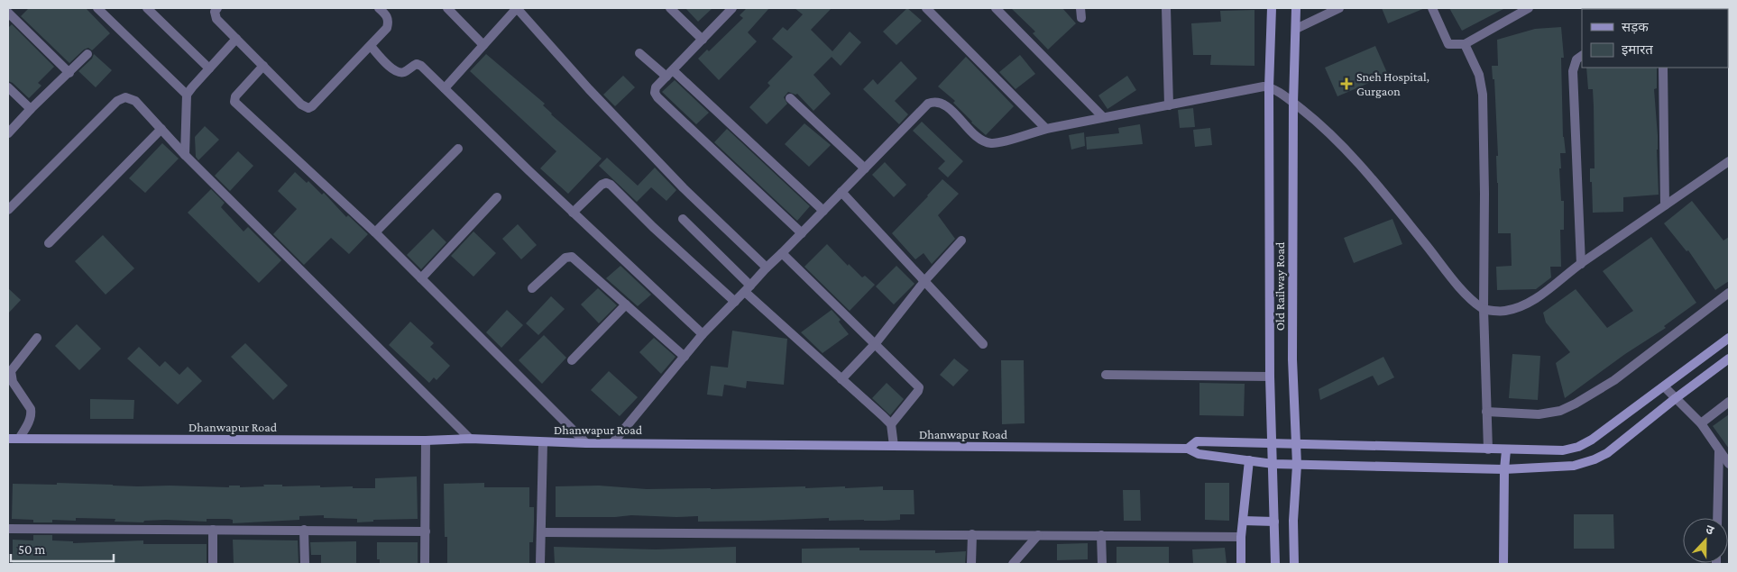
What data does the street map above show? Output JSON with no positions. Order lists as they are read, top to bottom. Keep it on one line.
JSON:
{"streets":{"street":["Old Railway Road","Dhanwapur Road"]},"crossings":[["Old Railway Road","Dhanwapur Road"]],"places":{"health":["Sneh Hospital, Gurgaon"]},"legend":["सड़क","इमारत"],"scale_bar":"50 m","north":"top"}
